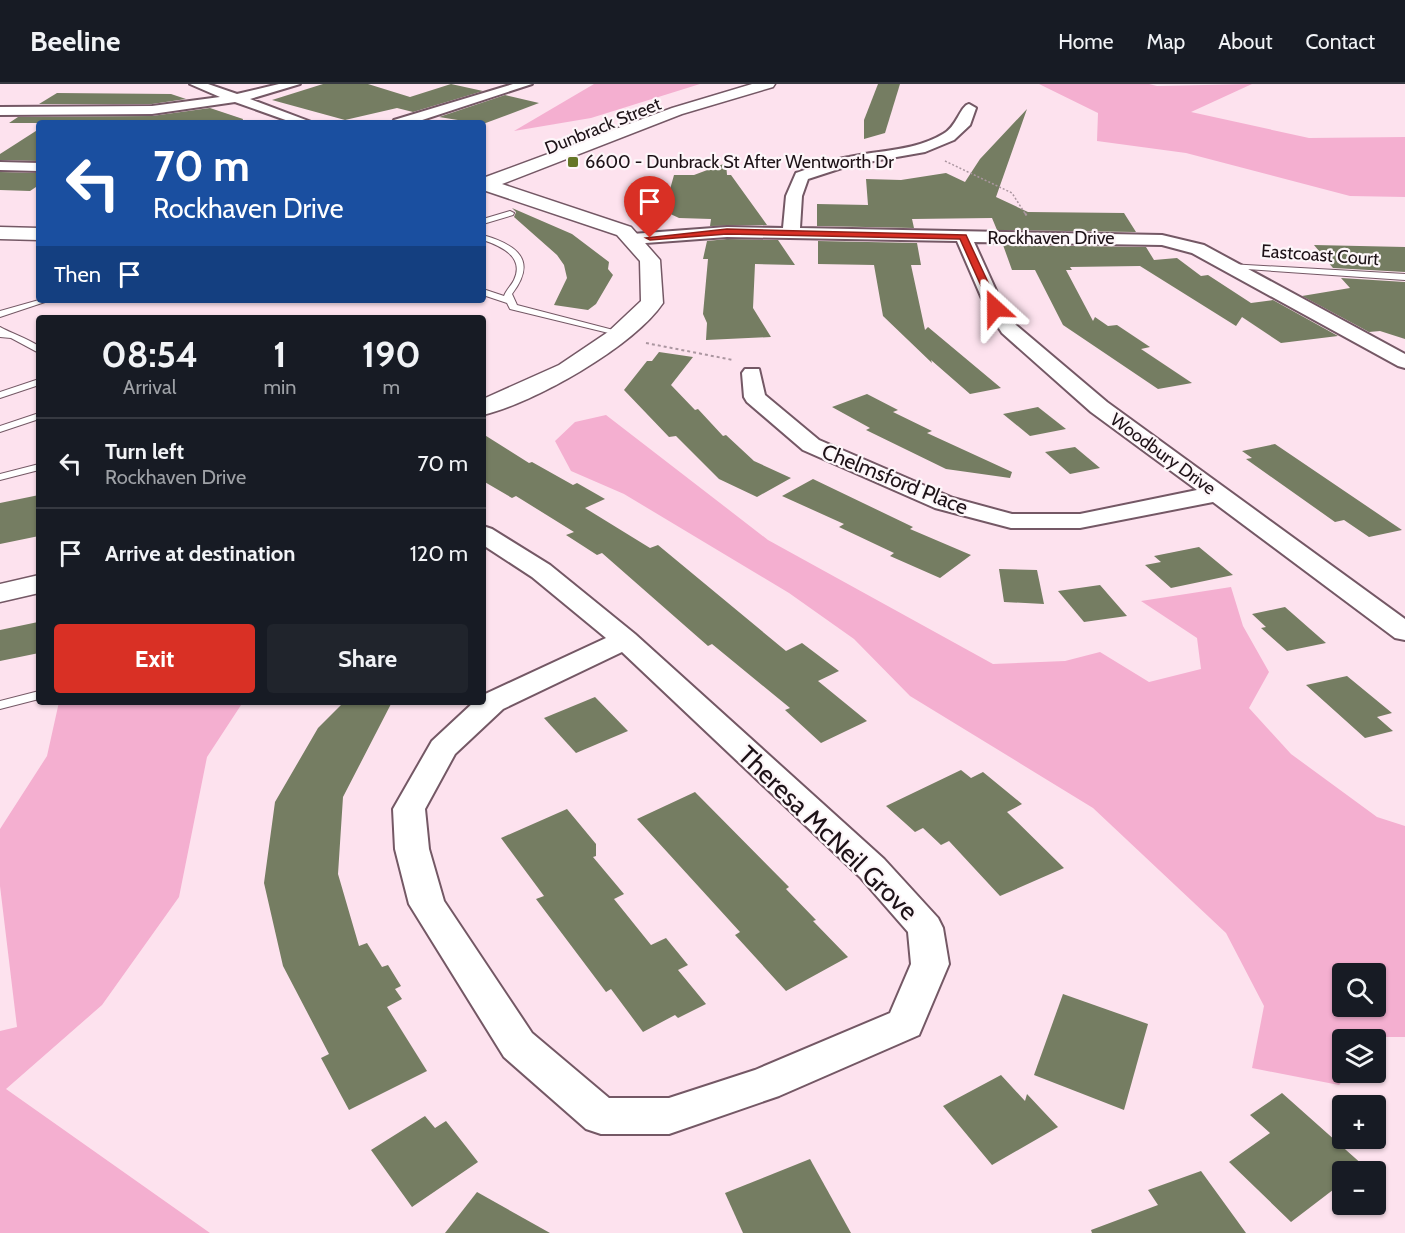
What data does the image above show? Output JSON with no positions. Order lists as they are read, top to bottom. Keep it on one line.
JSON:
{"streets":{"main road":["Dunbrack Street"],"street":["Rockhaven Drive","Woodbury Drive","Chelmsford Place","Theresa McNeil Grove"],"lane":["Eastcoast Court"]},"crossings":[["Rockhaven Drive","Eastcoast Court"],["Rockhaven Drive","Woodbury Drive"],["Woodbury Drive","Chelmsford Place"]],"places":{"transit":["6600 - Dunbrack St After Wentworth Dr"]},"page":{"header":"Beeline","nav":["Home","Map","About","Contact"],"turn":["70 m","Rockhaven Drive"],"then":"Then","eta":["08:54","Arrival","1","min","190","m"],"list":[{"name":"Turn left","note":"Rockhaven Drive","value":"70 m"},{"name":"Arrive at destination","value":"120 m"}],"buttons":["Exit","Share"],"map_buttons":["+","−"]}}
